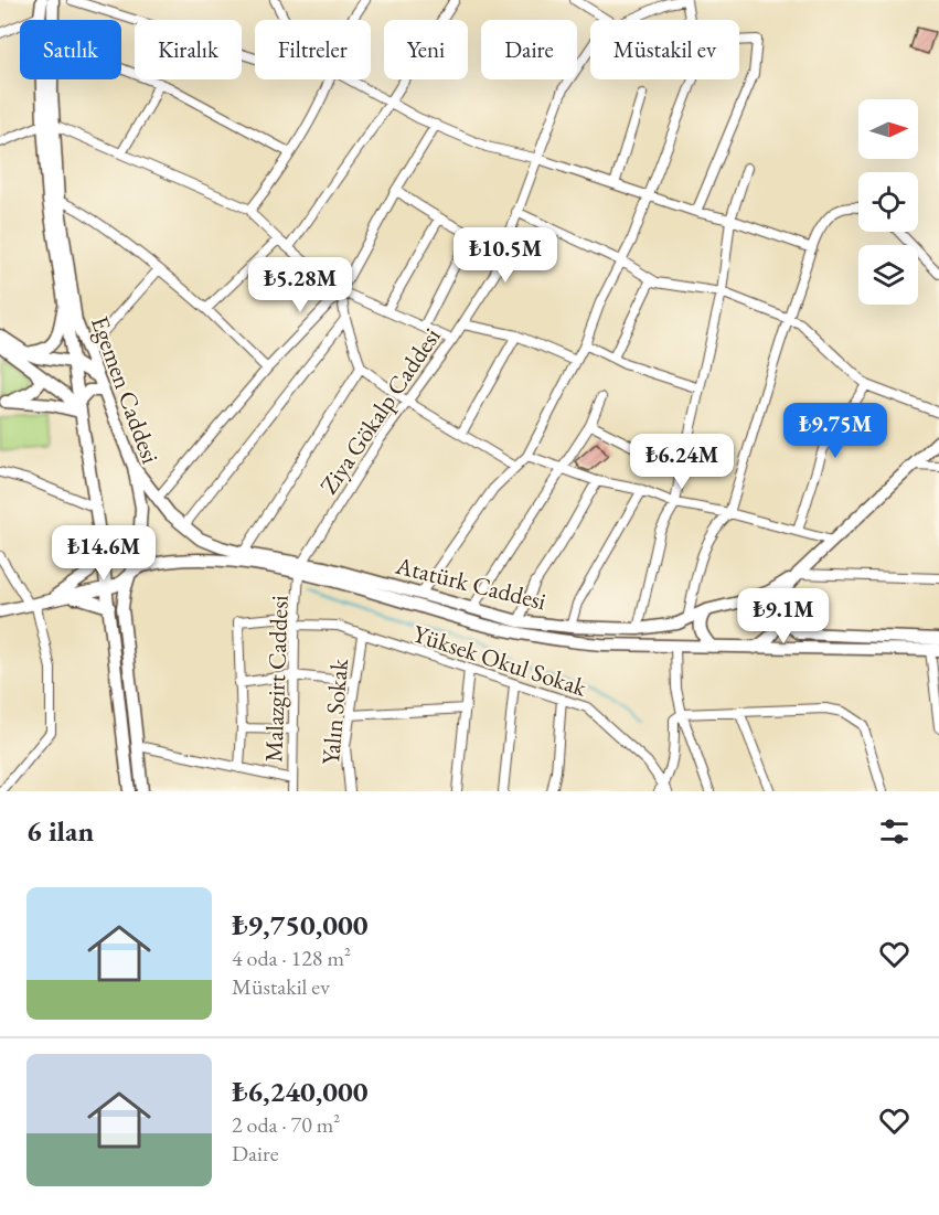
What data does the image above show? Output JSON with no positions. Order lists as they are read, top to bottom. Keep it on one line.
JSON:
{"streets":{"main road":["Egemen Caddesi","Atatürk Caddesi"],"street":["Ziya Gökalp Caddesi","Yüksek Okul Sokak","Malazgirt Caddesi","Yalın Sokak"]},"crossings":[["Egemen Caddesi","Atatürk Caddesi"],["Ziya Gökalp Caddesi","Atatürk Caddesi"],["Ziya Gökalp Caddesi","Malazgirt Caddesi"],["Atatürk Caddesi","Malazgirt Caddesi"],["Yüksek Okul Sokak","Malazgirt Caddesi"],["Yüksek Okul Sokak","Yalın Sokak"]],"north":"right","page":{"chip":["Satılık","Kiralık","Filtreler","Yeni","Daire","Müstakil ev"],"price":["₺10.5M","₺5.28M","₺9.75M","₺6.24M","₺14.6M","₺9.1M"],"heading":"6 ilan","list":[{"name":"₺9,750,000","note":"4 oda · 128 m² · Müstakil ev"},{"name":"₺6,240,000","note":"2 oda · 70 m² · Daire"}]}}
